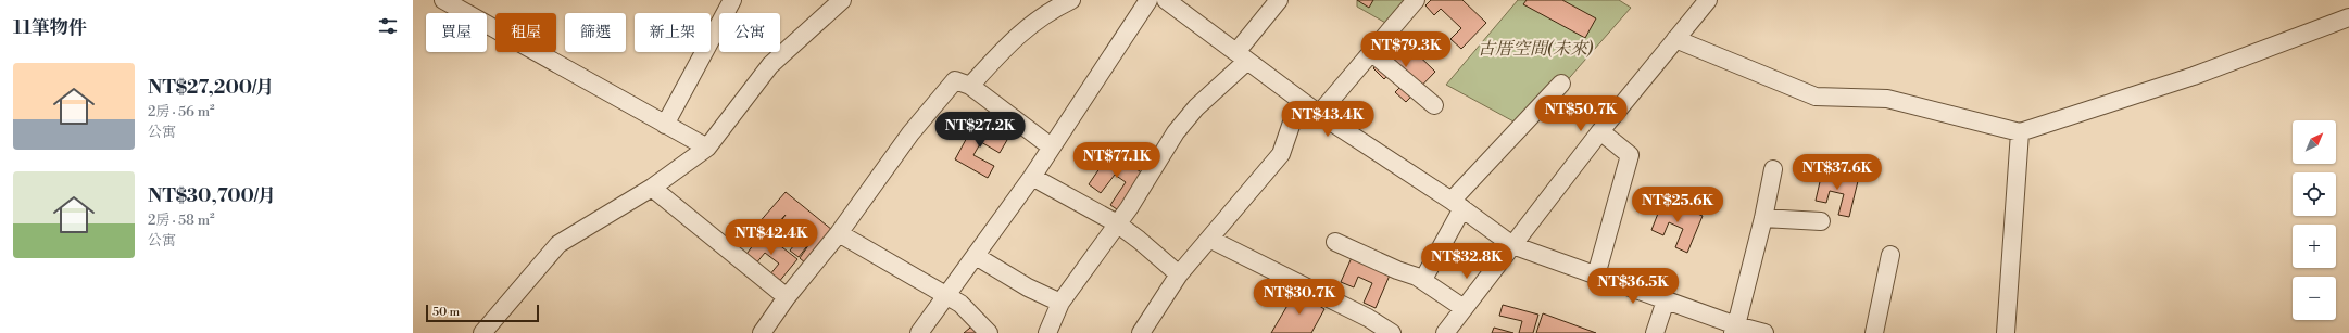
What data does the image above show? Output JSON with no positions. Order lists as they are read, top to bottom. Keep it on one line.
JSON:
{"parks":["古厝空間(未來)"],"scale_bar":"50 m","north":"top right","page":{"heading":"11筆物件","chip":["買屋","租屋","篩選","新上架","公寓"],"price":["NT$79.3K","NT$50.7K","NT$43.4K","NT$27.2K","NT$77.1K","NT$37.6K","NT$25.6K","NT$42.4K","NT$32.8K","NT$36.5K","NT$30.7K"],"list":[{"name":"NT$27,200/月","note":"2房 · 56 m² · 公寓"},{"name":"NT$30,700/月","note":"2房 · 58 m² · 公寓"}],"map_buttons":["+","−"],"scale":"50 m"}}
